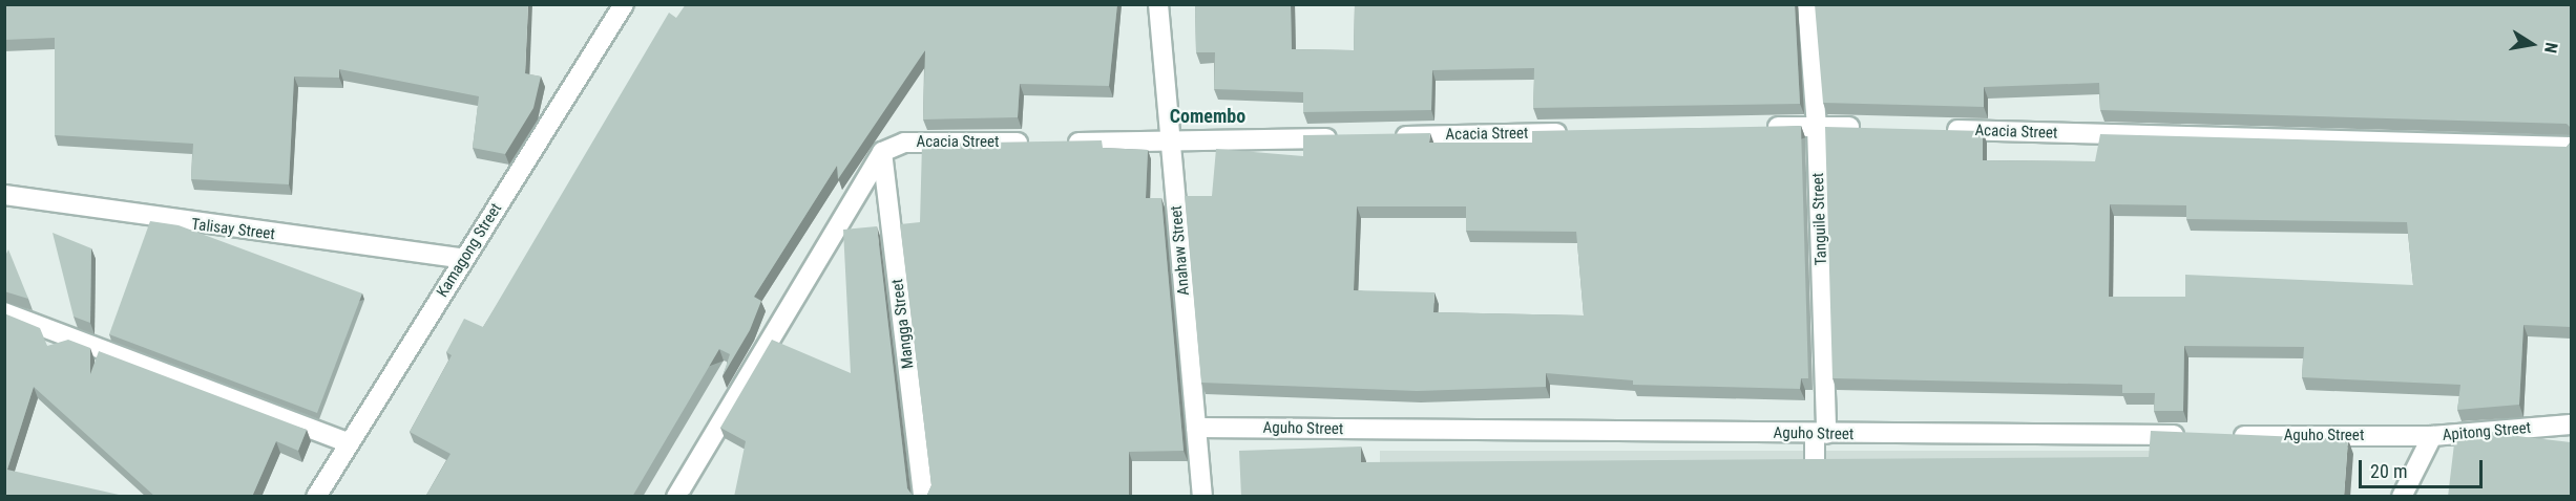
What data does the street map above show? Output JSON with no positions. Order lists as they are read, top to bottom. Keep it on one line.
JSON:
{"streets":{"street":["Acacia Street","Tanguile Street","Talisay Street","Kamagong Street","Anahaw Street","Mangga Street","Aguho Street","Apitong Street"]},"crossings":[["Acacia Street","Mangga Street"],["Tanguile Street","Aguho Street"],["Talisay Street","Kamagong Street"],["Anahaw Street","Aguho Street"],["Aguho Street","Apitong Street"]],"districts":["Comembo"],"scale_bar":"20 m","north":"right"}
